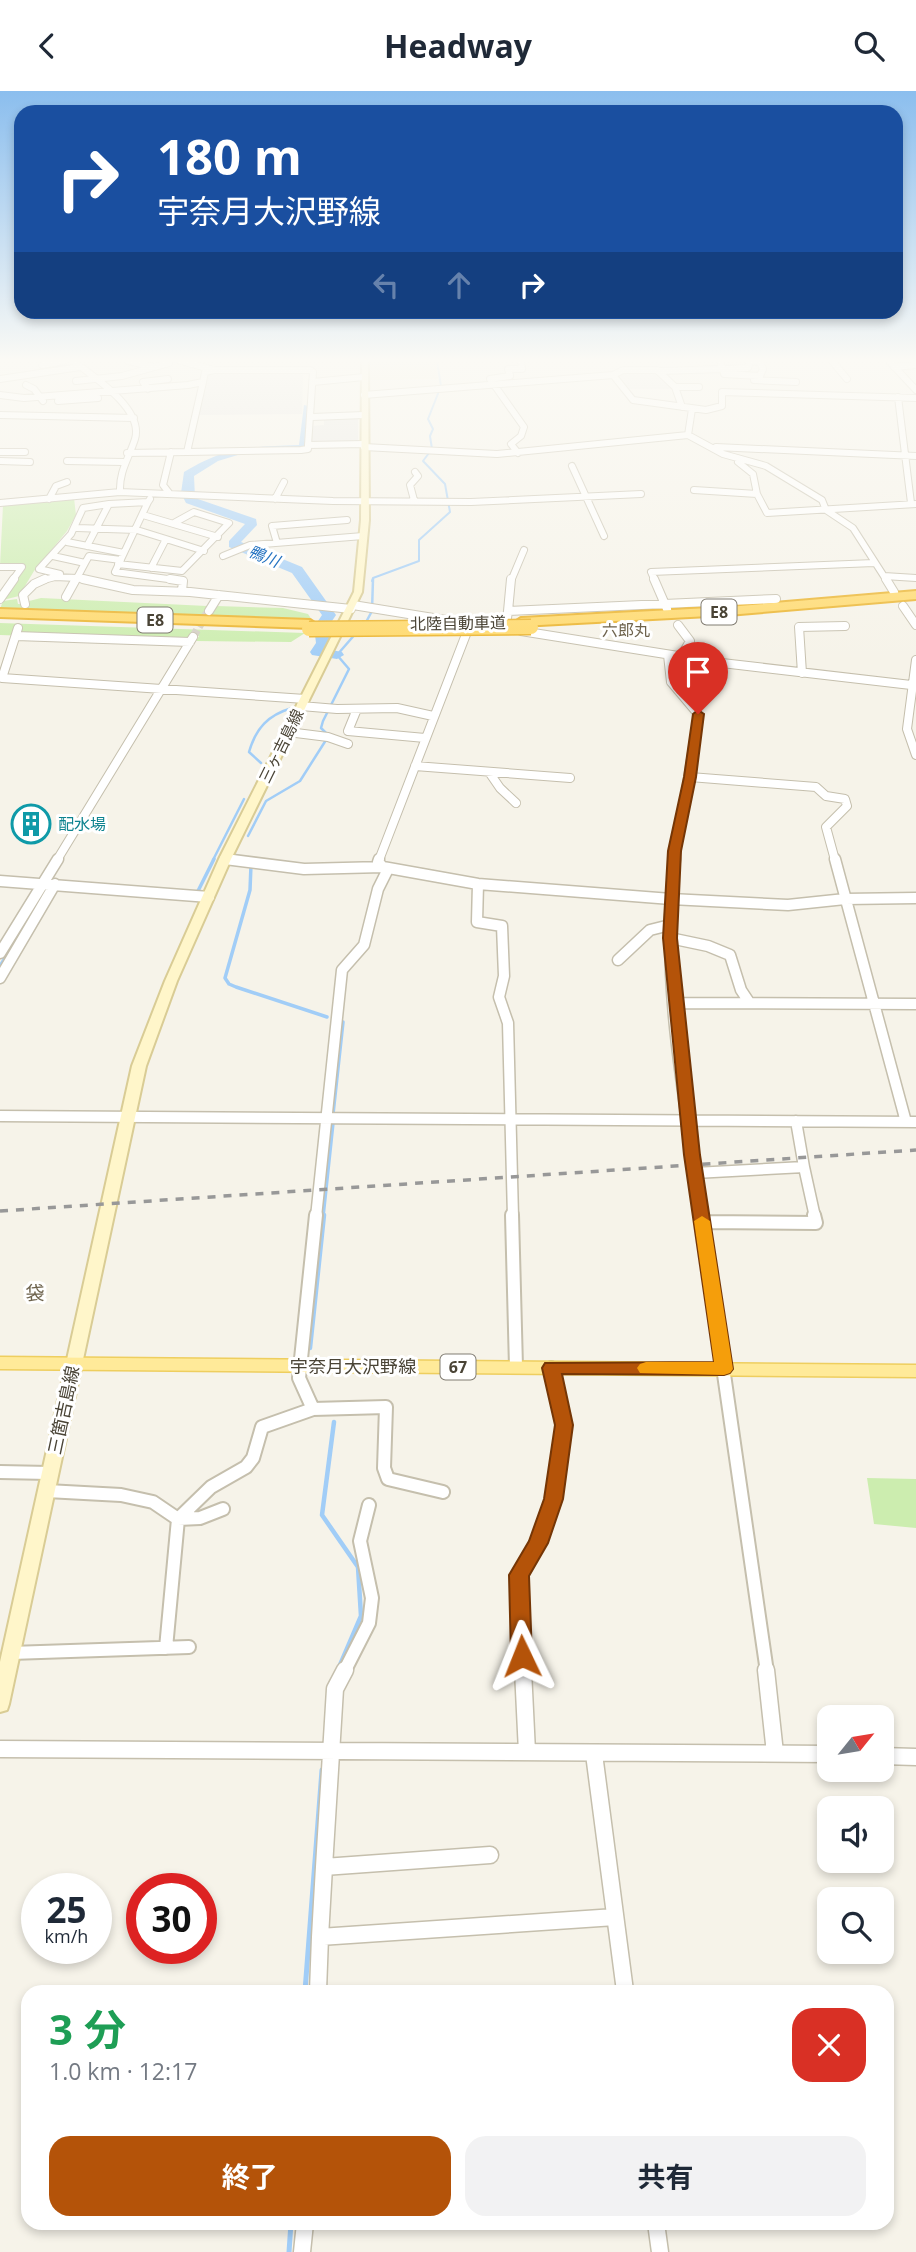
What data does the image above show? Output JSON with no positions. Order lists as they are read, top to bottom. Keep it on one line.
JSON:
{"streets":{"highway":["E8","北陸自動車道"],"main road":["三ヶ吉島線","宇奈月大沢野線","67","三箇吉島線"]},"crossings":[["三ヶ吉島線","三箇吉島線"],["宇奈月大沢野線","三箇吉島線"]],"districts":["六郎丸","袋"],"water":["鴨川"],"places":{"building":["配水場"]},"north":"top right","page":{"header":"Headway","turn":["180 m","宇奈月大沢野線"],"speed":"25 km/h","limit":"30","heading":["3 分","1.0 km · 12:17"],"buttons":["終了","共有"]}}
